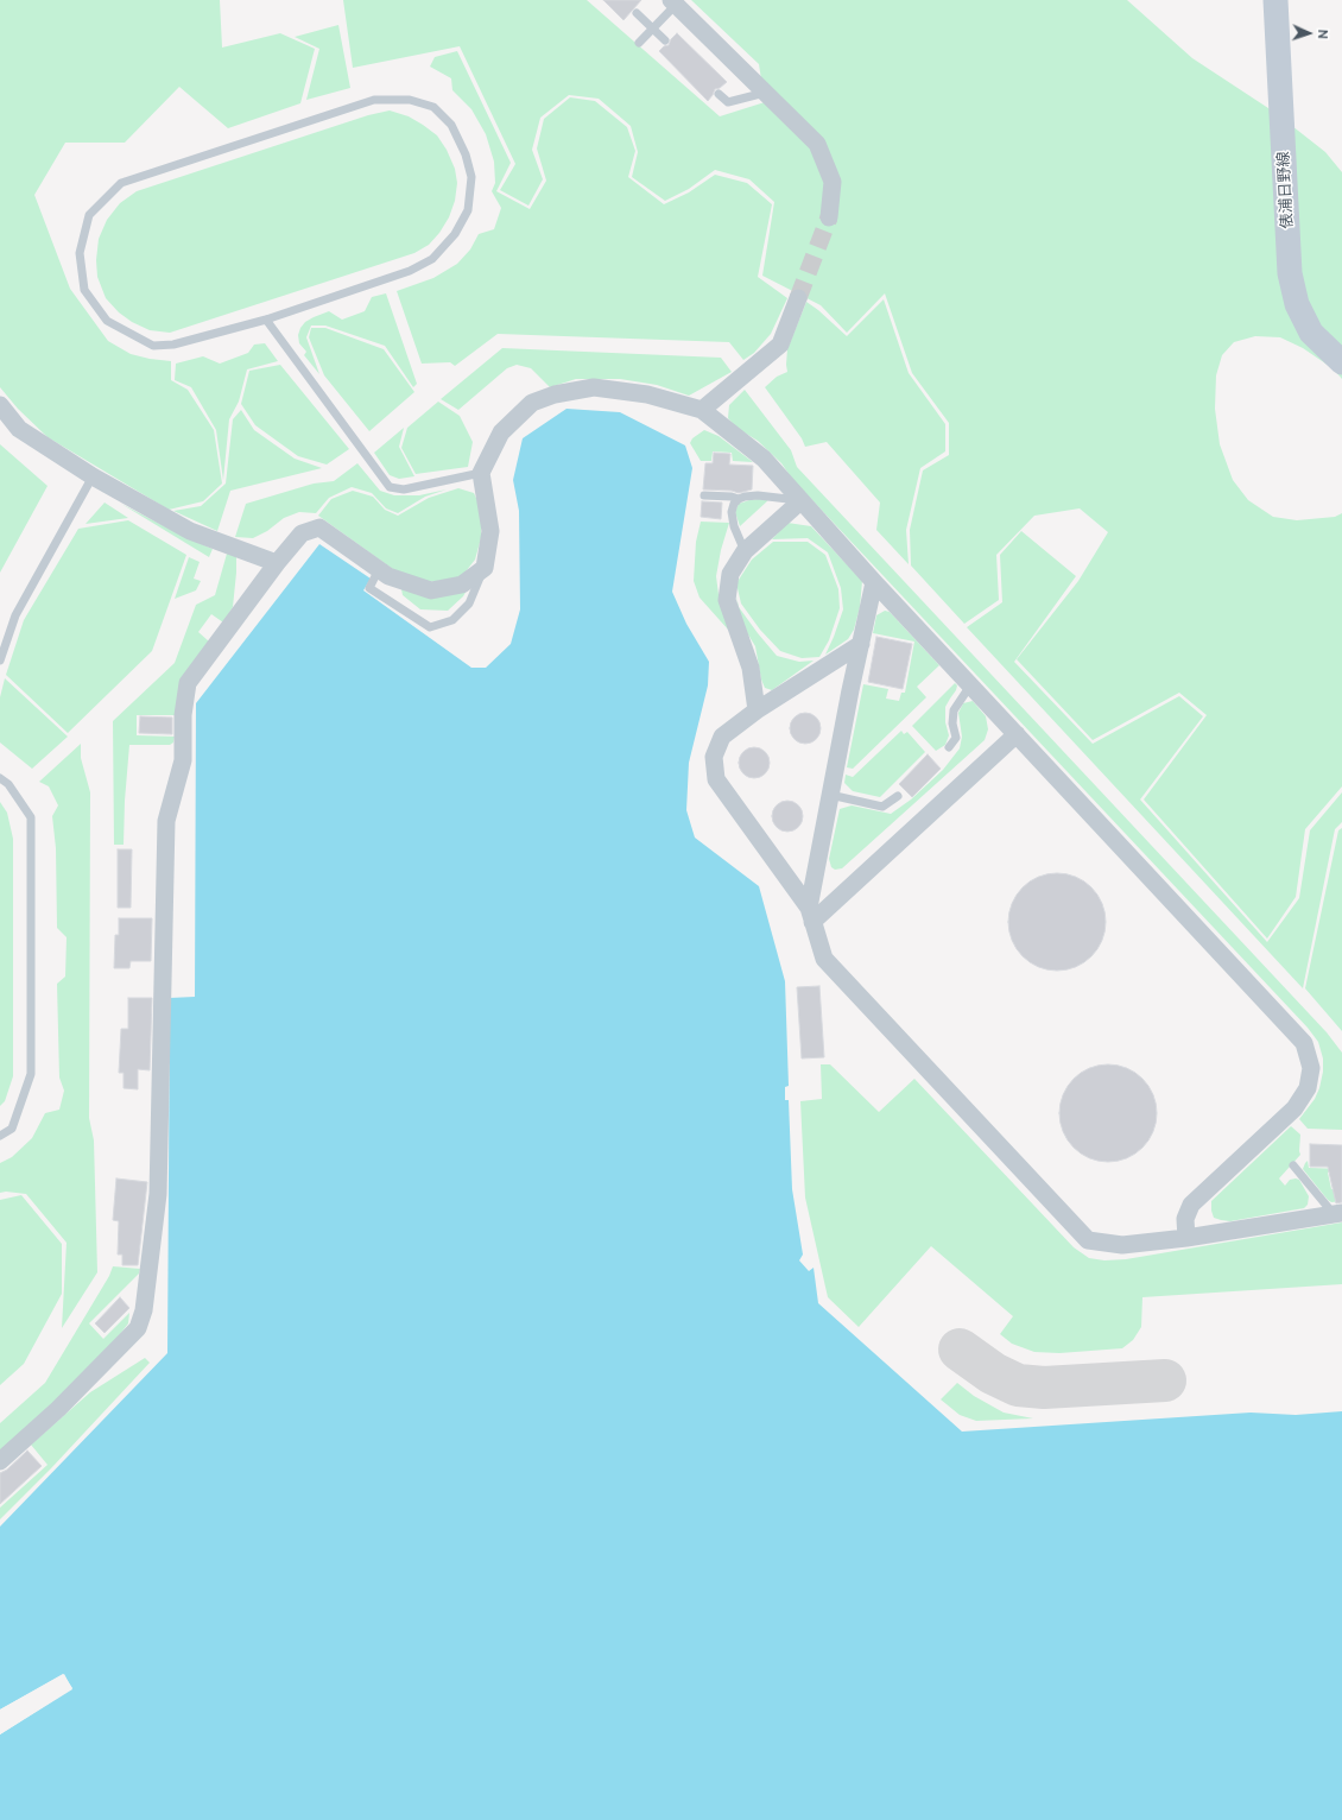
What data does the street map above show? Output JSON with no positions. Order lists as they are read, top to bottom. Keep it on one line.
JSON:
{"streets":{"main road":["俵浦日野線"]},"north":"right"}
